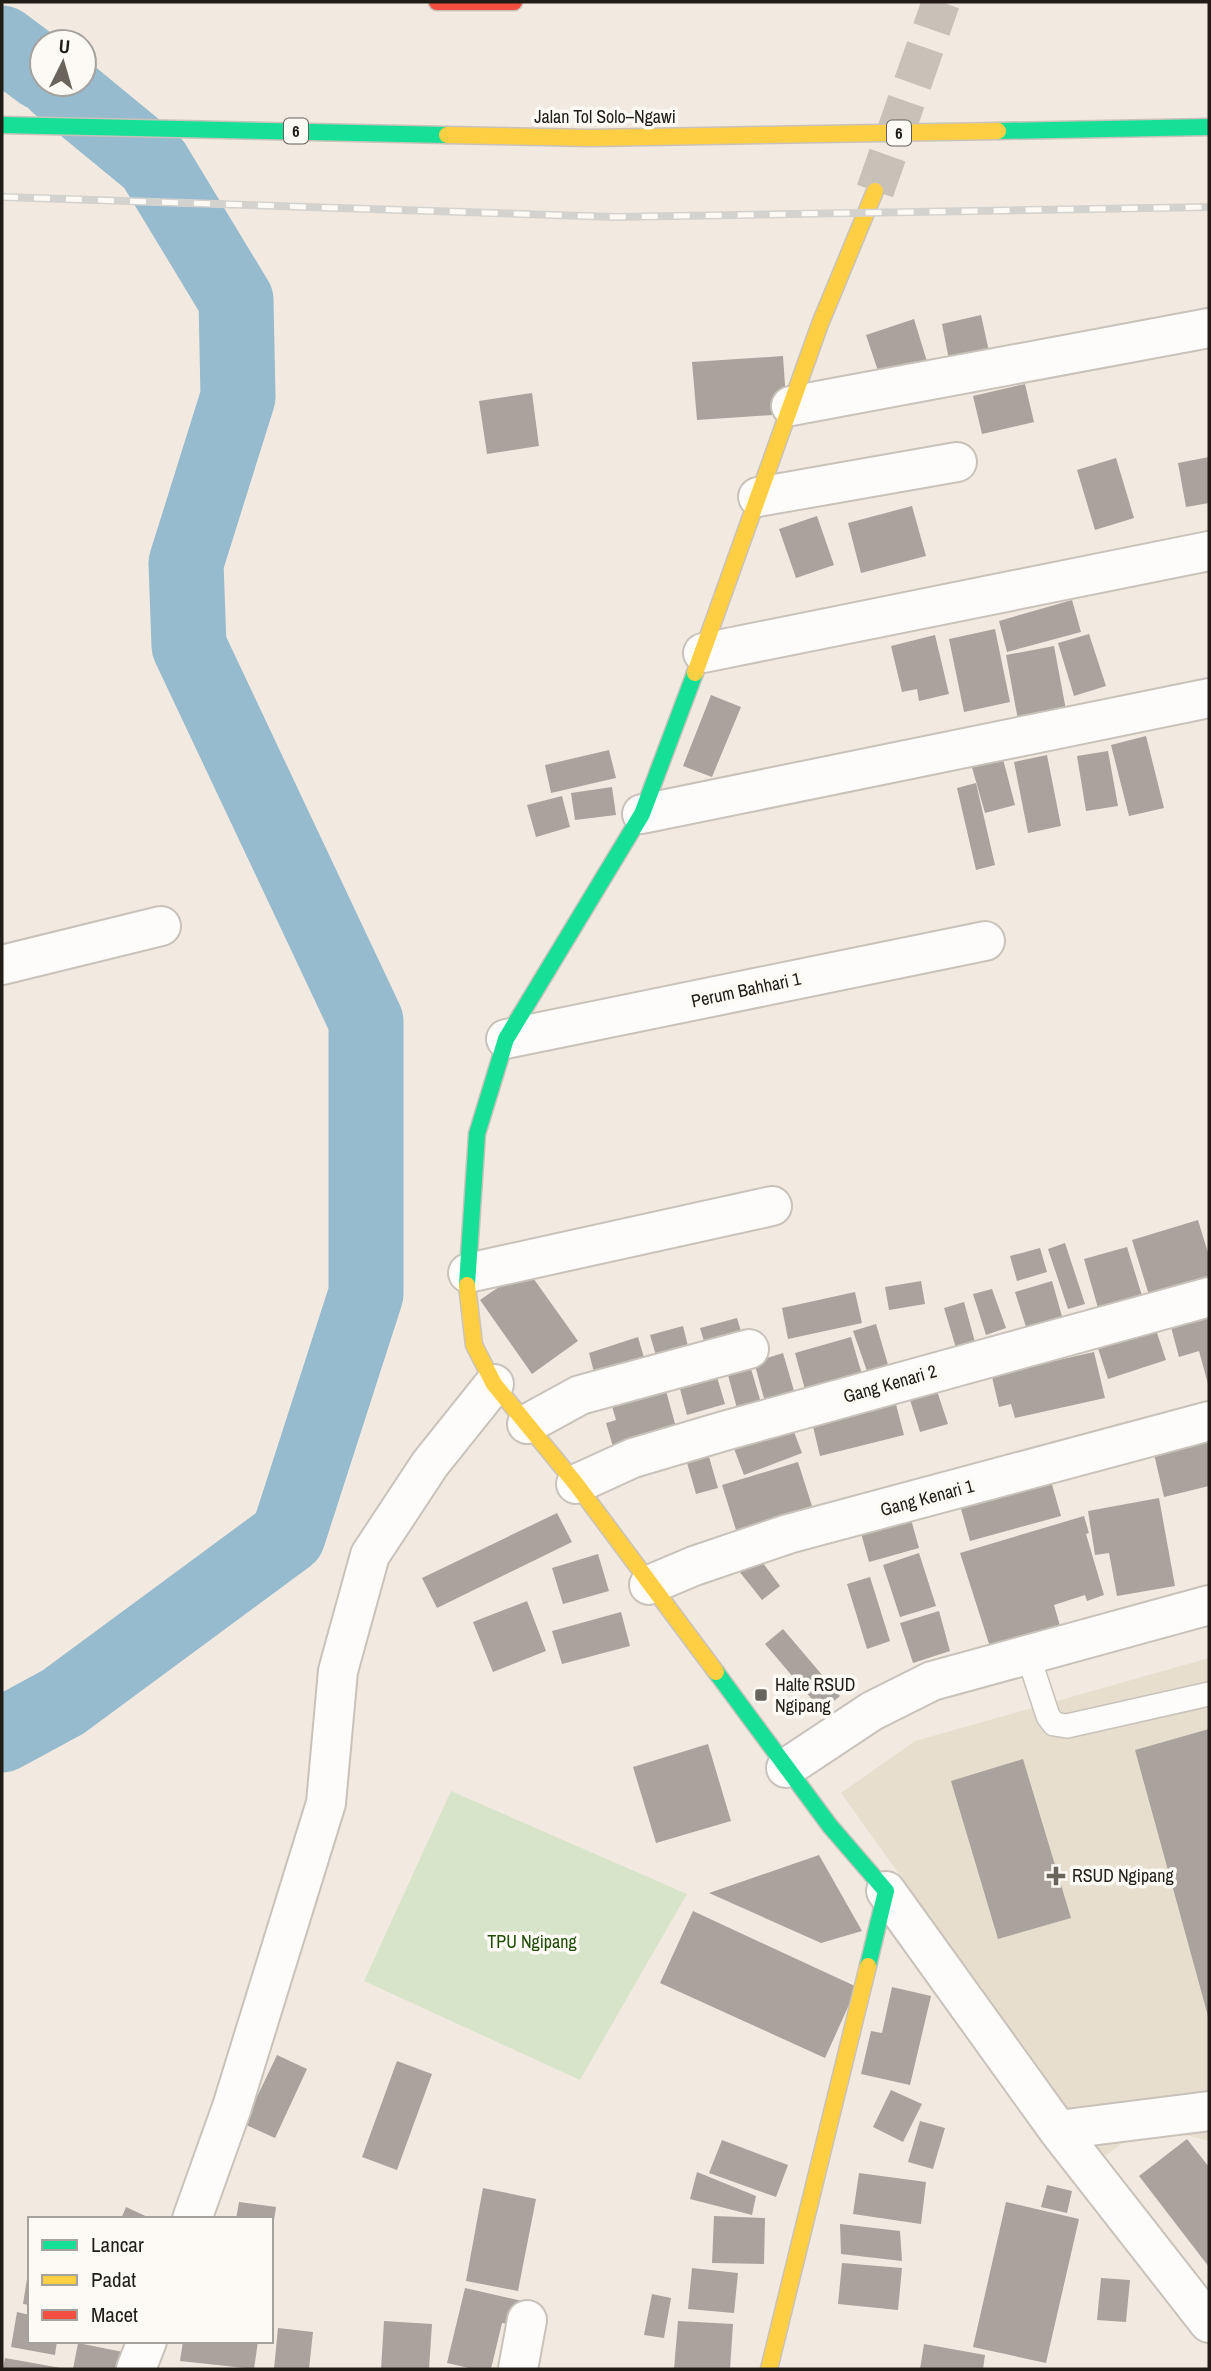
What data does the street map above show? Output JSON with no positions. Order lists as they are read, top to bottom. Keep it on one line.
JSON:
{"streets":{"main road":["Jalan Tol Solo–Ngawi","6"],"street":["Perum Bahhari 1","Gang Kenari 2","Gang Kenari 1"]},"parks":["TPU Ngipang"],"places":{"transit":["Halte RSUD Ngipang"],"health":["RSUD Ngipang"]},"legend":["Lancar","Padat","Macet"],"north":"top"}
